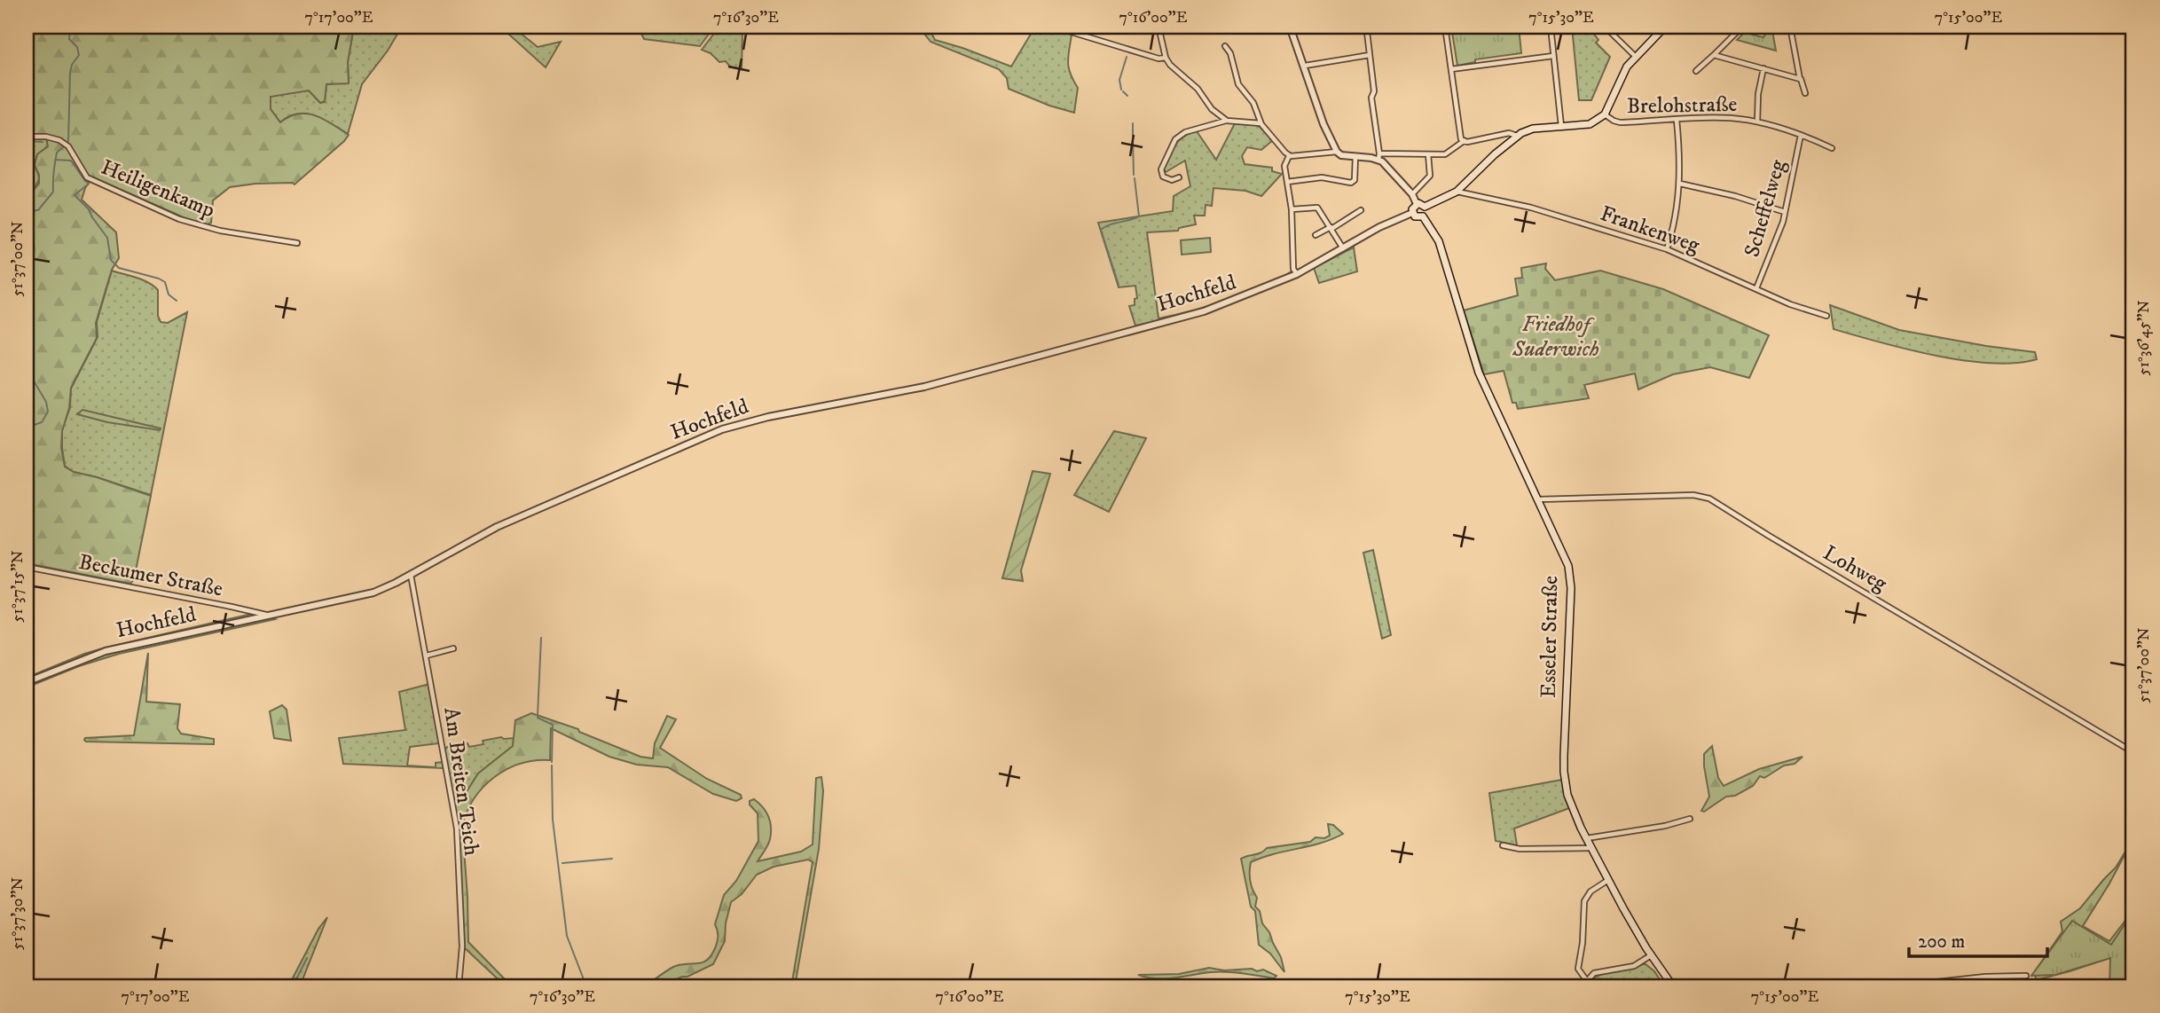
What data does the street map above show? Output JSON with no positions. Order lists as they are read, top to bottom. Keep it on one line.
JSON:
{"streets":{"main road":["Esseler Straße"],"street":["Brelohstraße","Heiligenkamp","Scheffelweg","Frankenweg","Hochfeld","Lohweg","Beckumer Straße","Am Breiten Teich"]},"crossings":[["Brelohstraße","Scheffelweg"],["Scheffelweg","Frankenweg"],["Hochfeld","Beckumer Straße"],["Hochfeld","Esseler Straße"],["Hochfeld","Am Breiten Teich"],["Lohweg","Esseler Straße"]],"parks":["Friedhof Suderwich"],"scale_bar":"200 m","coordinates":["7°17'00\"E","7°16'30\"E","7°16'00\"E","7°15'30\"E","7°15'00\"E","51°37'00\"N","51°36'45\"N","51°37'15\"N","51°37'30\"N"]}
